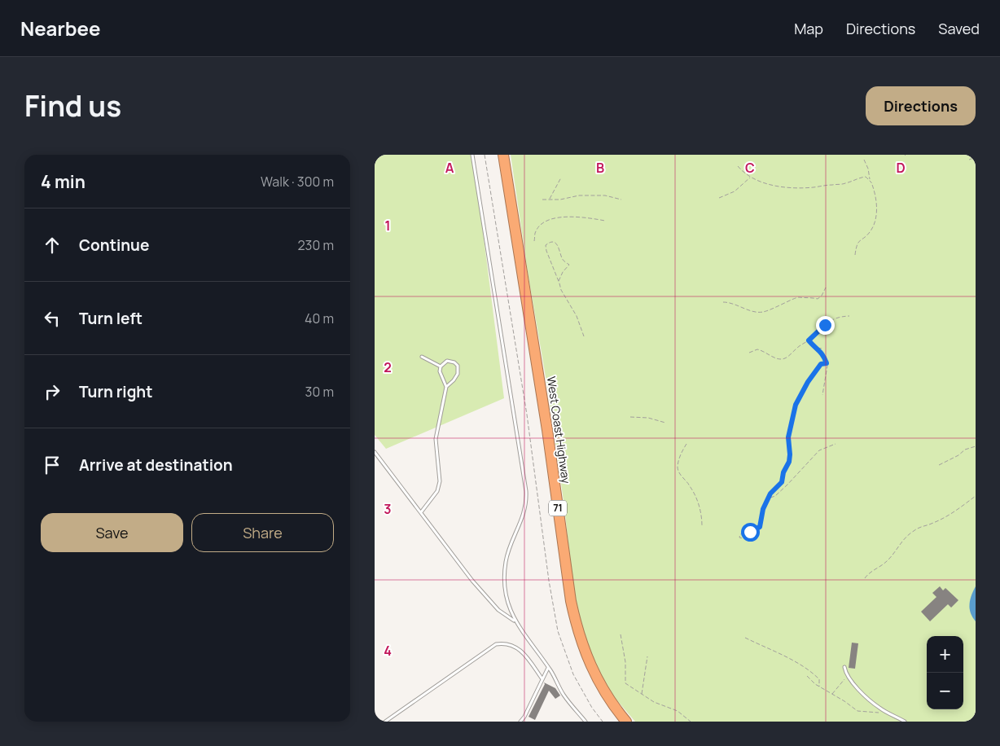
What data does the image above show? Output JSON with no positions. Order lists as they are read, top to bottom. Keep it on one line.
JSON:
{"streets":{"highway":["West Coast Highway","71"]},"page":{"header":"Nearbee","nav":["Map","Directions","Saved"],"title":"Find us","buttons":["Directions",["Save","Share"]],"heading":["4 min","Walk · 300 m"],"list":[["Continue","230 m"],["Turn left","40 m"],["Turn right","30 m"],"Arrive at destination"],"map_buttons":["+","−"]},"grid":{"columns":["A","B","C","D"],"rows":["1","2","3","4"]}}
